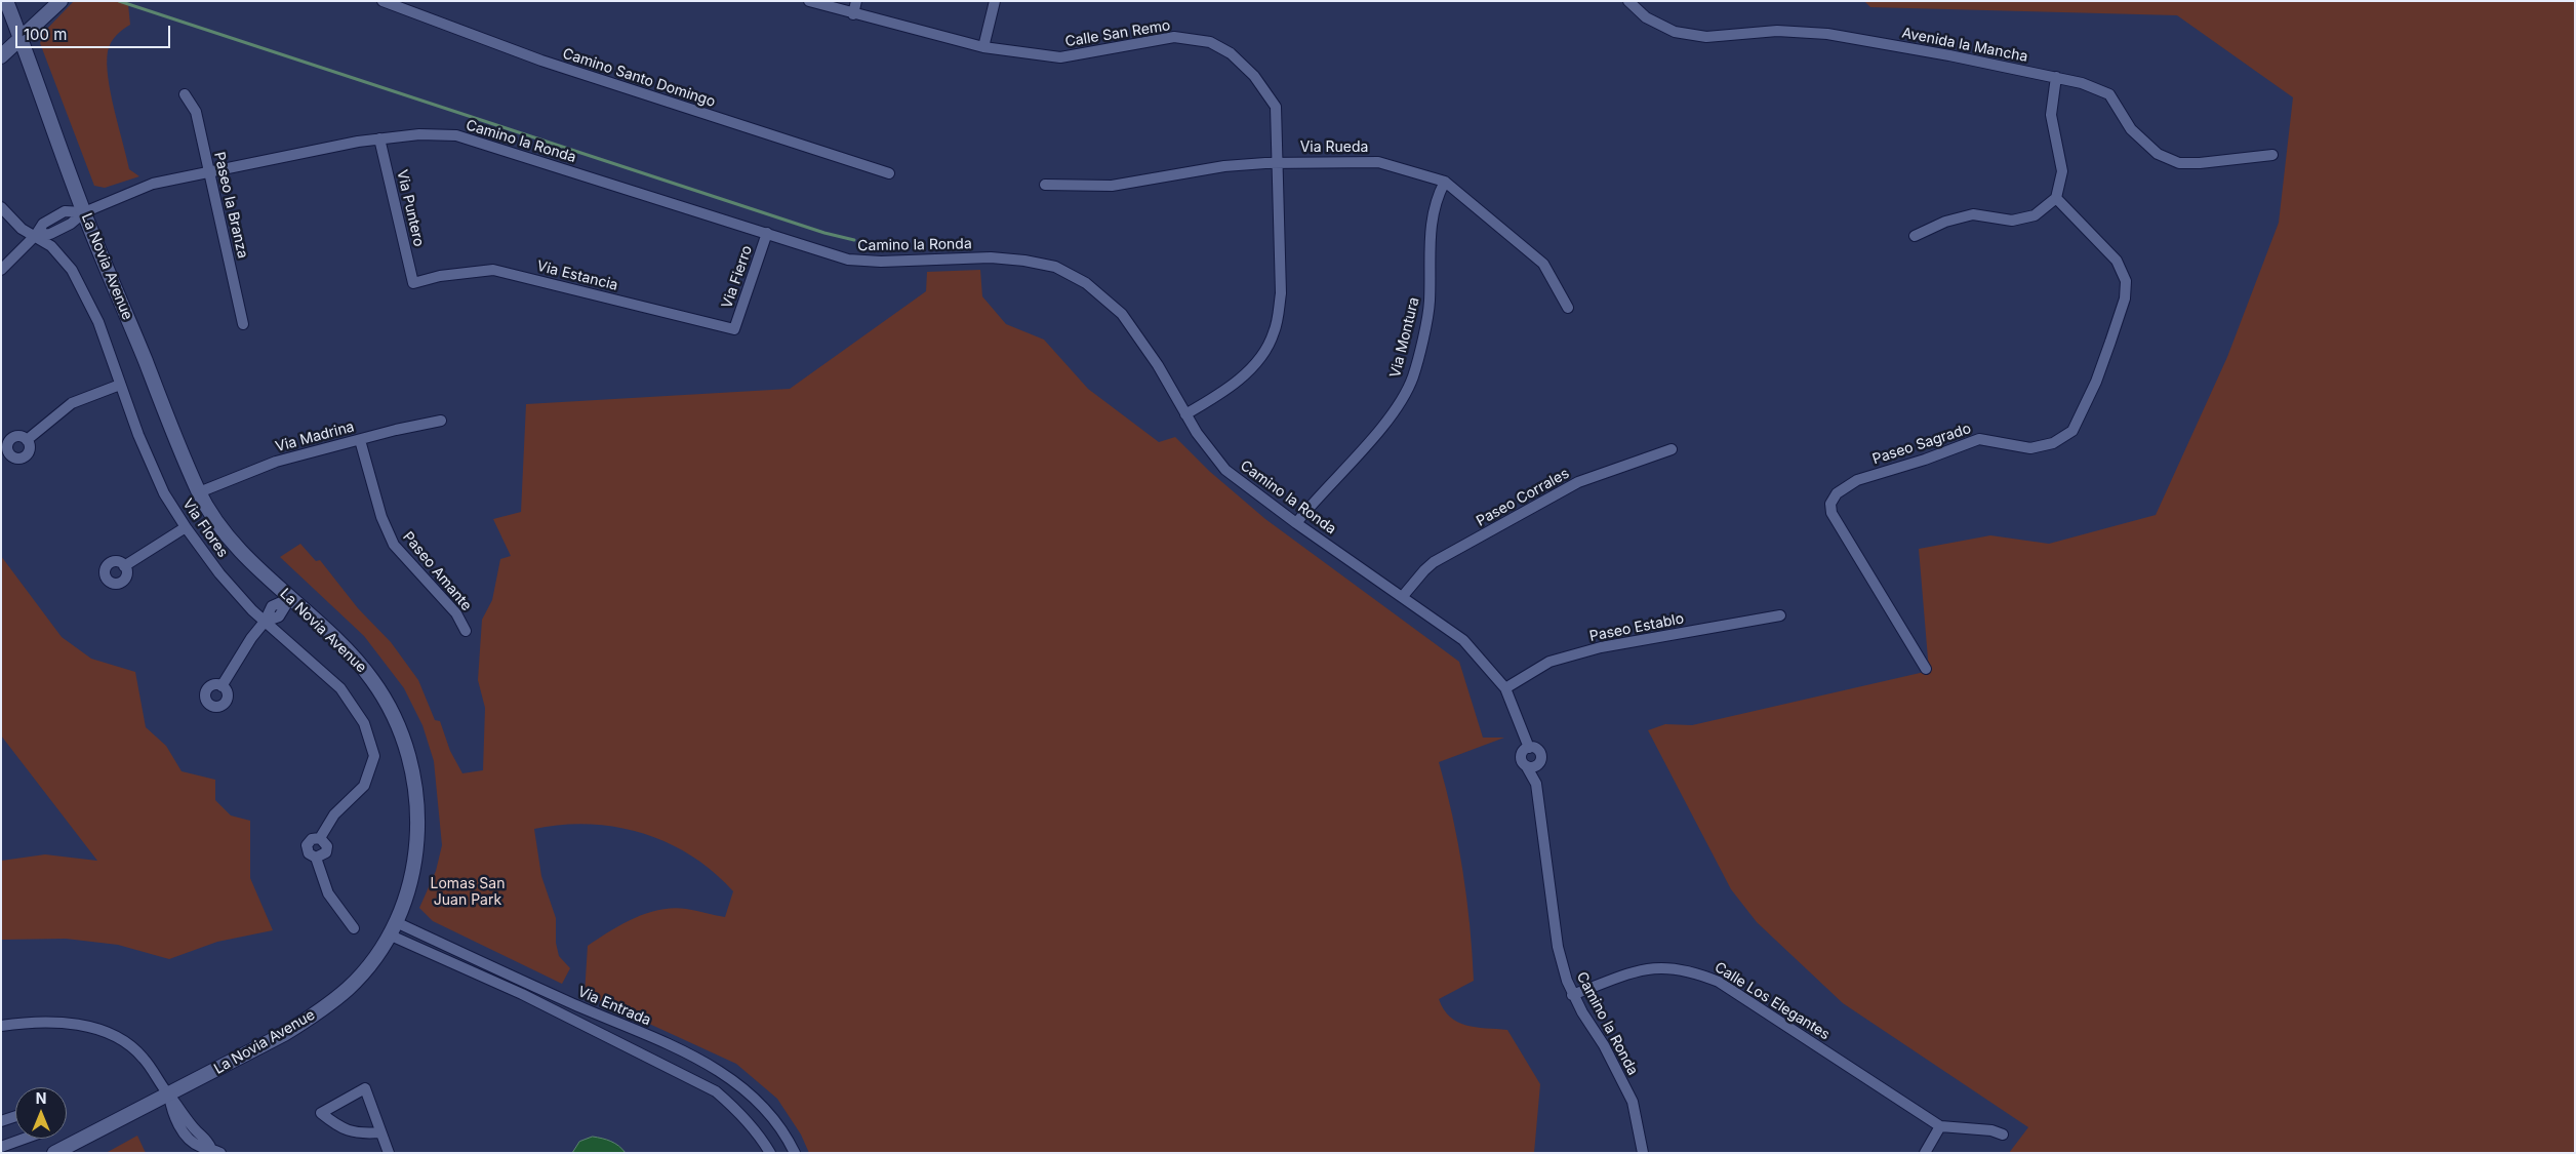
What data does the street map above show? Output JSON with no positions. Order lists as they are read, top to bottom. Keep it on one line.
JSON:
{"streets":{"main road":["La Novia Avenue"],"street":["Calle San Remo","Avenida la Mancha","Camino Santo Domingo","Camino la Ronda","Via Rueda","Paseo la Branza","Via Puntero","Via Estancia","Via Fierro","Via Montura","Via Madrina","Paseo Sagrado","Paseo Corrales","Via Flores","Paseo Amante","Paseo Establo","Calle Los Elegantes","Via Entrada"]},"crossings":[["Calle San Remo","Camino la Ronda"],["Calle San Remo","Via Rueda"],["Camino la Ronda","Paseo la Branza"],["Camino la Ronda","Via Puntero"],["Camino la Ronda","La Novia Avenue"],["Camino la Ronda","Via Fierro"],["Camino la Ronda","Via Montura"],["Camino la Ronda","Paseo Corrales"],["Camino la Ronda","Via Flores"],["Camino la Ronda","Paseo Establo"],["Camino la Ronda","Calle Los Elegantes"],["Via Rueda","Via Montura"],["Via Puntero","Via Estancia"],["La Novia Avenue","Via Madrina"],["La Novia Avenue","Via Entrada"],["Via Estancia","Via Fierro"],["Via Madrina","Paseo Amante"]],"parks":["Lomas San Juan Park"],"scale_bar":"100 m","north":"top"}
